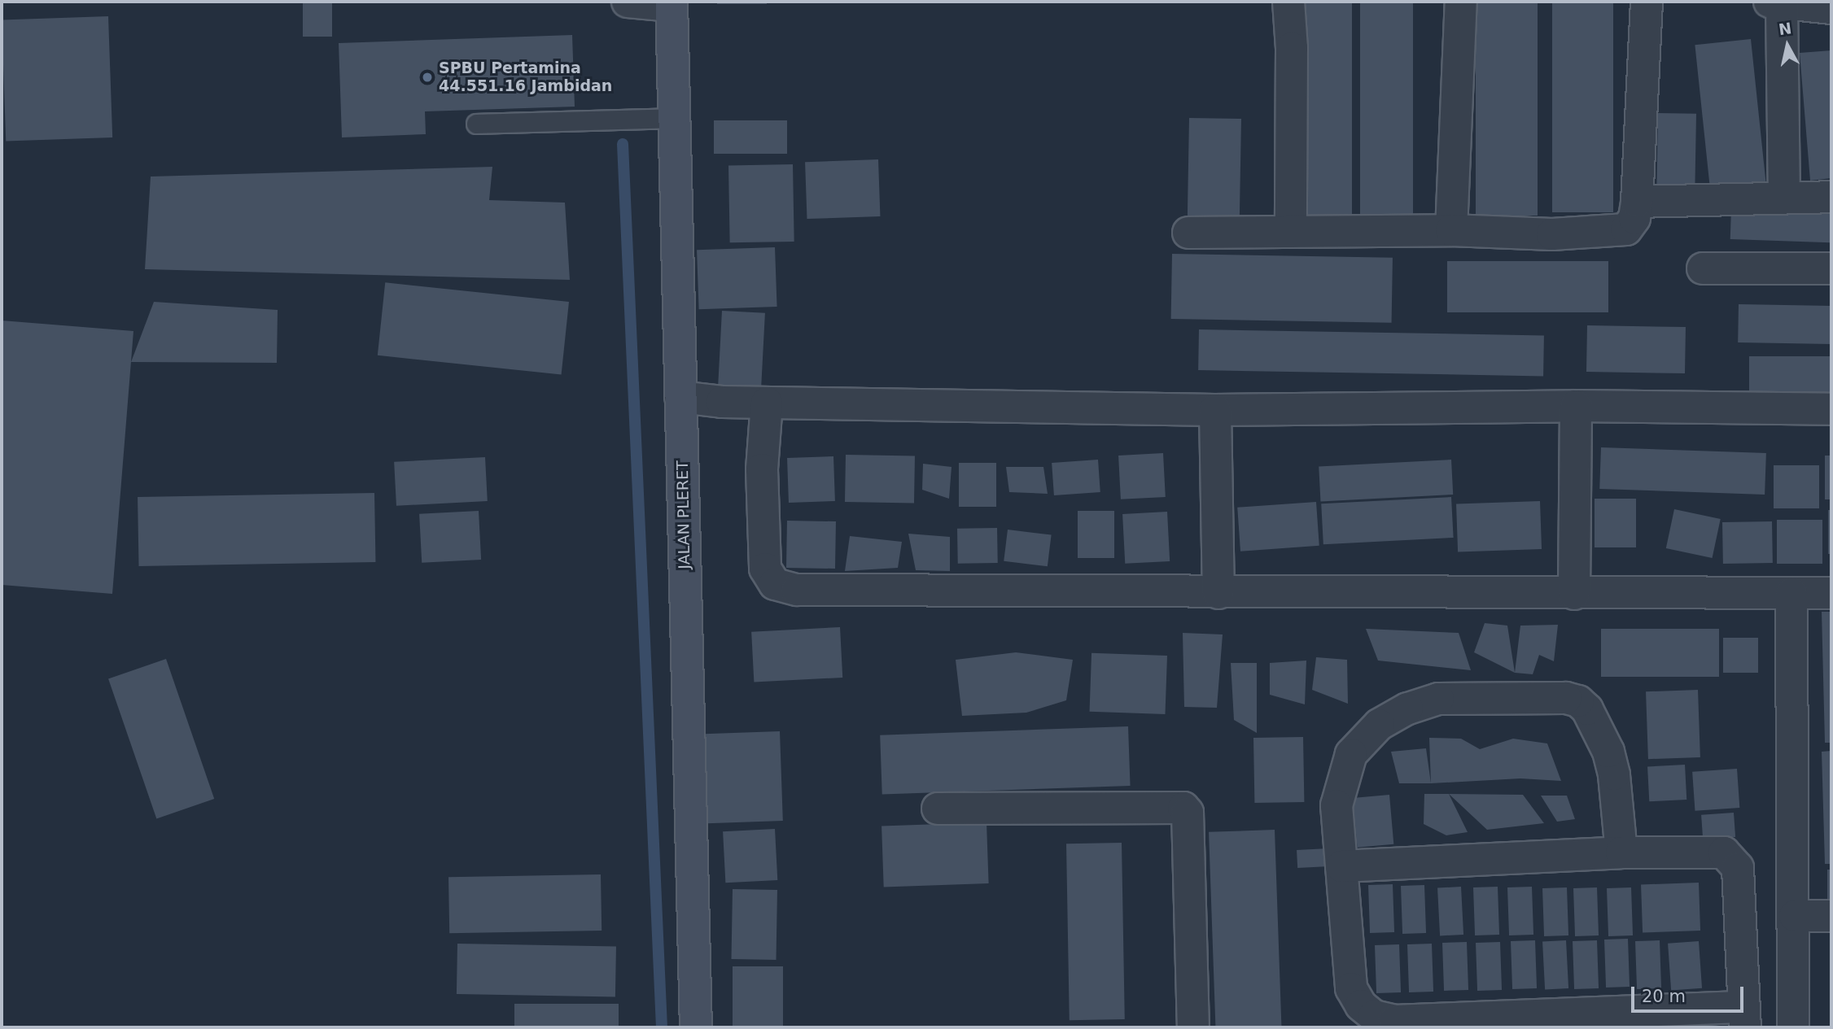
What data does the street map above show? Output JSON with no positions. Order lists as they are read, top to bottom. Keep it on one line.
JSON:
{"streets":{"main road":["JALAN PLERET"]},"places":["SPBU Pertamina 44.551.16 Jambidan"],"scale_bar":"20 m","north":"top"}
